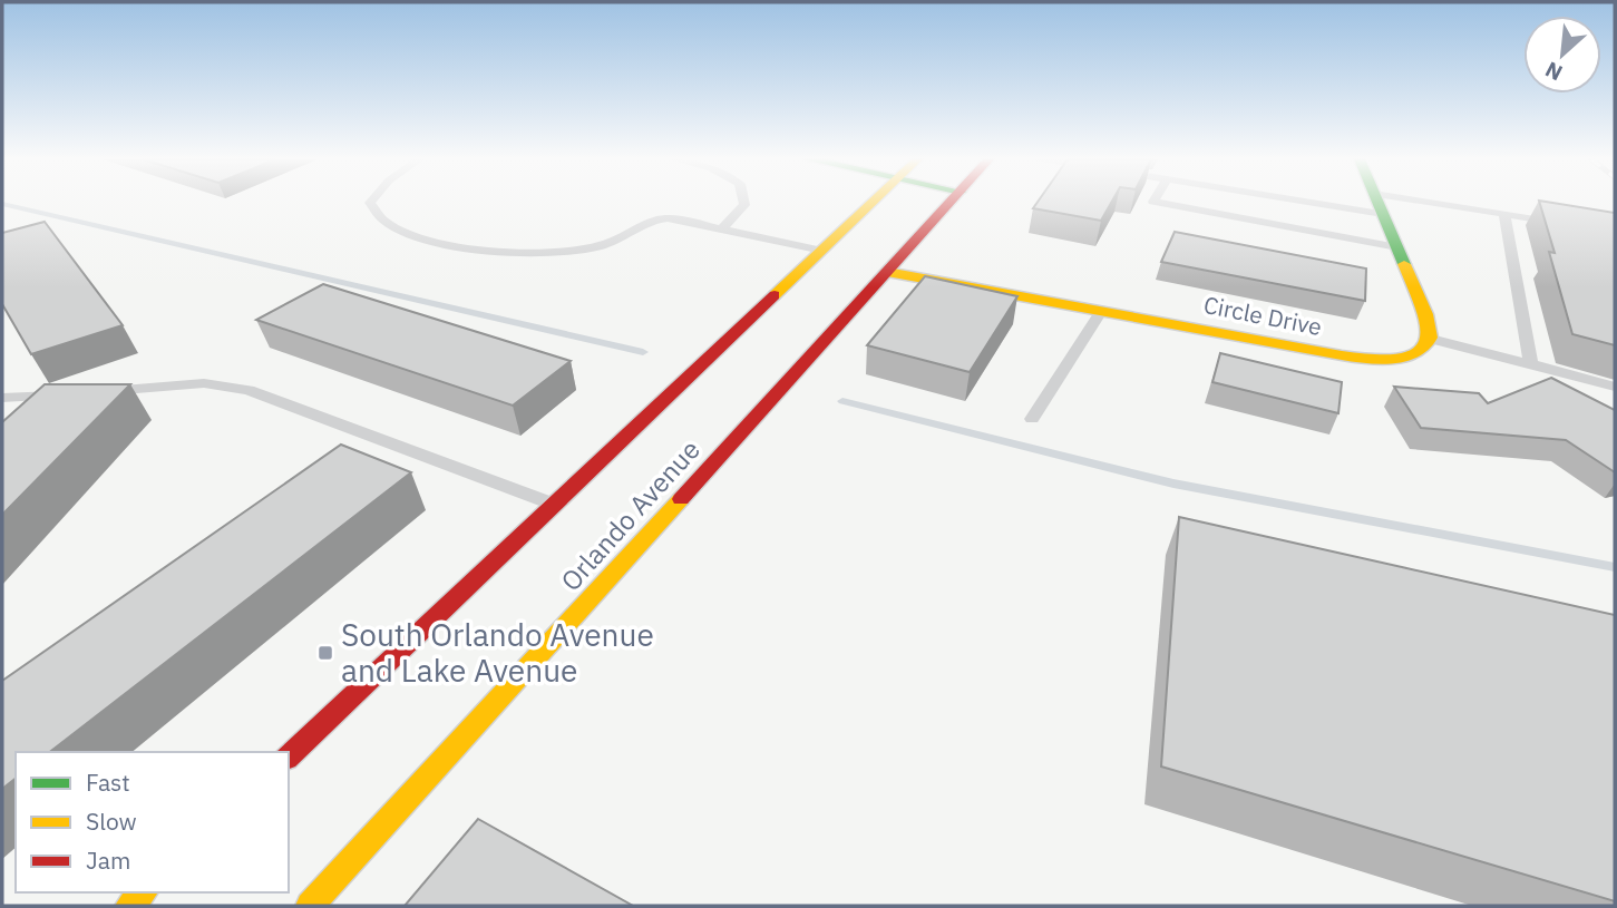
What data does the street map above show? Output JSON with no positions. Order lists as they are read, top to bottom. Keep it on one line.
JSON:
{"streets":{"main road":["Circle Drive","Orlando Avenue"]},"crossings":[["Circle Drive","Orlando Avenue"]],"places":{"transit":["South Orlando Avenue and Lake Avenue"]},"legend":["Fast","Slow","Jam"],"north":"bottom left"}
